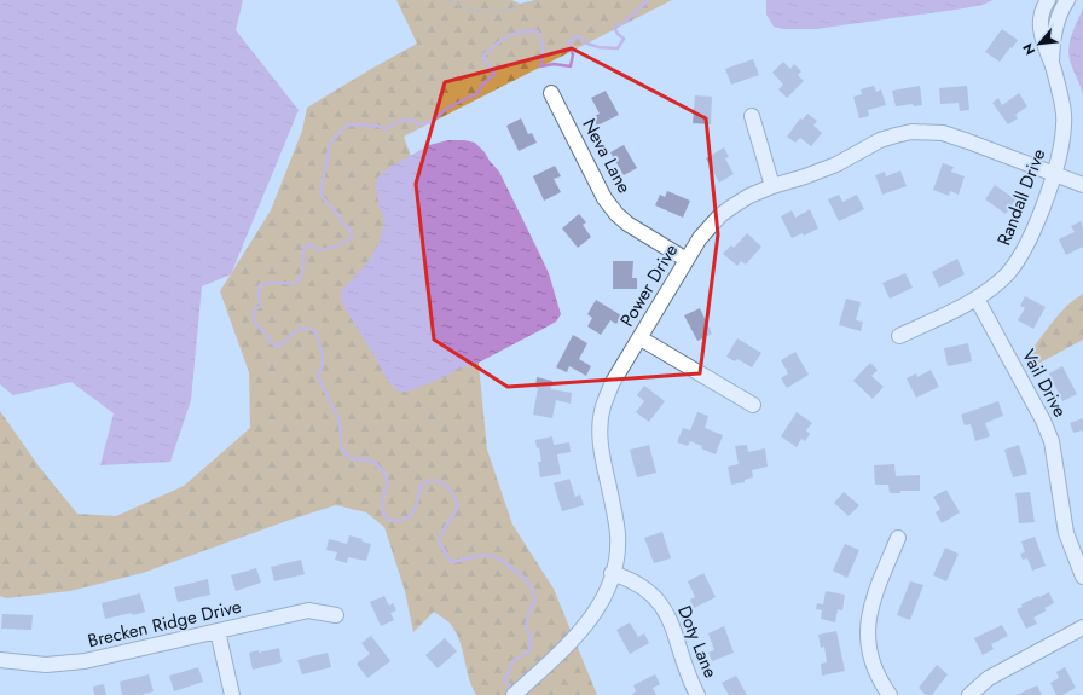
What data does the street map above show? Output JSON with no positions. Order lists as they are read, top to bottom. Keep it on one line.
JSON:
{"streets":{"street":["Neva Lane","Randall Drive","Power Drive","Vail Drive","Brecken Ridge Drive","Doty Lane"]},"crossings":[["Neva Lane","Power Drive"],["Randall Drive","Power Drive"],["Randall Drive","Vail Drive"],["Power Drive","Doty Lane"]],"north":"bottom left"}
